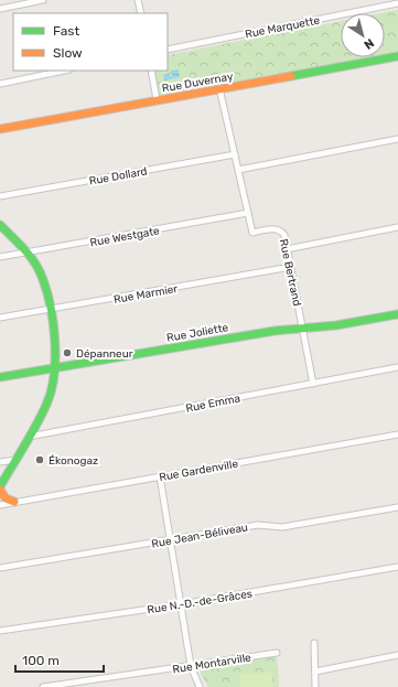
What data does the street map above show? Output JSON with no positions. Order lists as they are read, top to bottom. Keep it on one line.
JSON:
{"streets":{"street":["Rue Marquette","Rue Duvernay","Rue Dollard","Rue Westgate","Rue Bertrand","Rue Marmier","Rue Joliette","Rue Emma","Rue Gardenville","Rue Jean-Béliveau","Rue N.-D.-de-Grâces","Rue Montarville"]},"crossings":[["Rue Duvernay","Rue Bertrand"],["Rue Dollard","Rue Bertrand"],["Rue Westgate","Rue Bertrand"],["Rue Bertrand","Rue Marmier"],["Rue Bertrand","Rue Joliette"],["Rue Bertrand","Rue Emma"]],"places":["Dépanneur","Ékonogaz"],"legend":["Fast","Slow"],"scale_bar":"100 m","north":"bottom right"}
